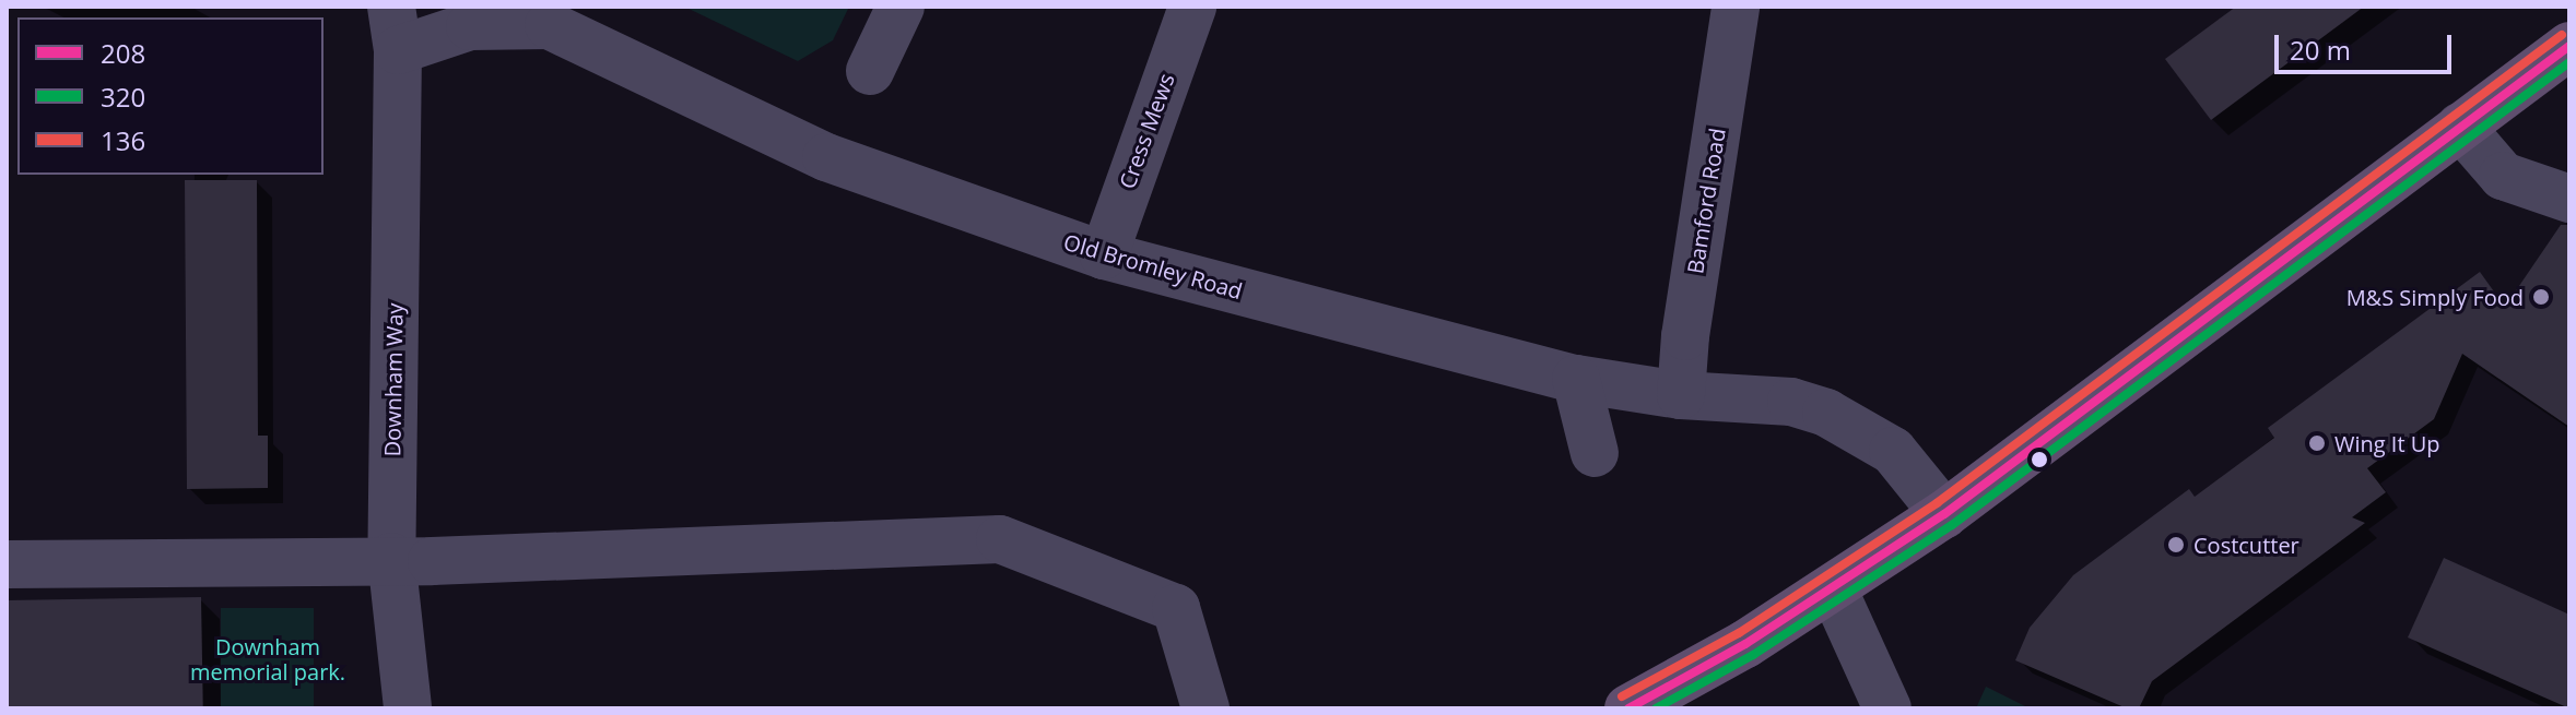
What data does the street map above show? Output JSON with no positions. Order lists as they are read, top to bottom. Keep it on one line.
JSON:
{"streets":{"street":["Cress Mews","Bamford Road","Old Bromley Road","Downham Way"]},"crossings":[["Cress Mews","Old Bromley Road"],["Bamford Road","Old Bromley Road"],["Old Bromley Road","Downham Way"]],"parks":["Downham memorial park."],"places":["M&S Simply Food","Wing It Up","Costcutter"],"lines":["transit line 136","transit line 208","transit line 320"],"legend":["208","320","136"],"scale_bar":"20 m"}
